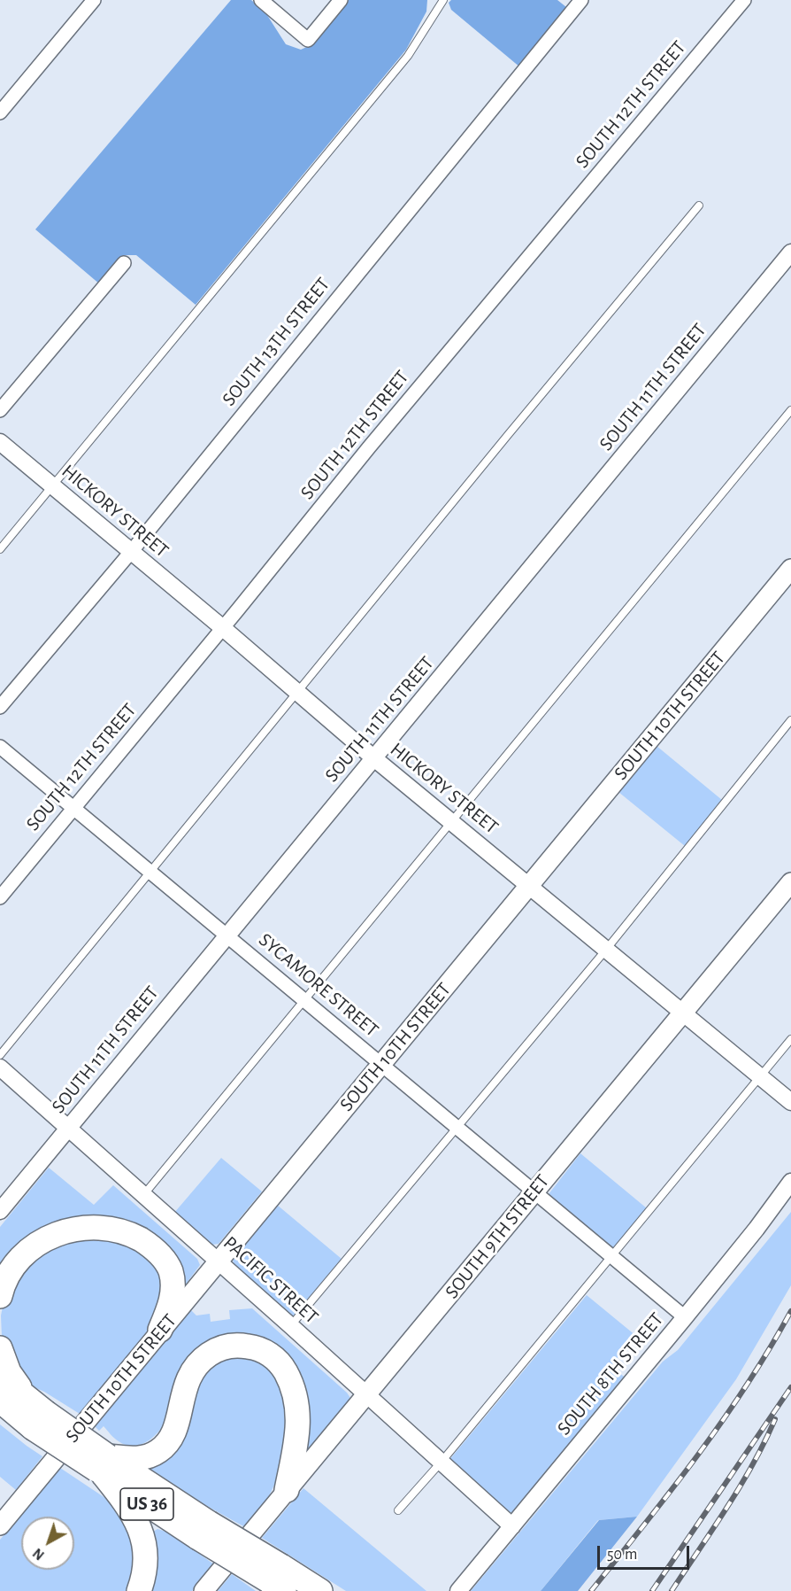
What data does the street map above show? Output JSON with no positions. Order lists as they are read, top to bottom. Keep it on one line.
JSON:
{"streets":{"highway":["US 36"],"main road":["SOUTH 10TH STREET","SOUTH 9TH STREET"],"street":["SOUTH 12TH STREET","SOUTH 13TH STREET","SOUTH 11TH STREET","HICKORY STREET","SYCAMORE STREET","PACIFIC STREET","SOUTH 8TH STREET"]},"crossings":[["SOUTH 12TH STREET","HICKORY STREET"],["SOUTH 12TH STREET","SYCAMORE STREET"],["SOUTH 13TH STREET","HICKORY STREET"],["SOUTH 11TH STREET","HICKORY STREET"],["SOUTH 11TH STREET","SYCAMORE STREET"],["SOUTH 11TH STREET","PACIFIC STREET"],["HICKORY STREET","SOUTH 10TH STREET"],["HICKORY STREET","SOUTH 9TH STREET"],["SOUTH 10TH STREET","SYCAMORE STREET"],["SOUTH 10TH STREET","PACIFIC STREET"],["SYCAMORE STREET","SOUTH 9TH STREET"],["SYCAMORE STREET","SOUTH 8TH STREET"],["SOUTH 9TH STREET","PACIFIC STREET"],["PACIFIC STREET","SOUTH 8TH STREET"]],"scale_bar":"50 m","north":"bottom left"}
